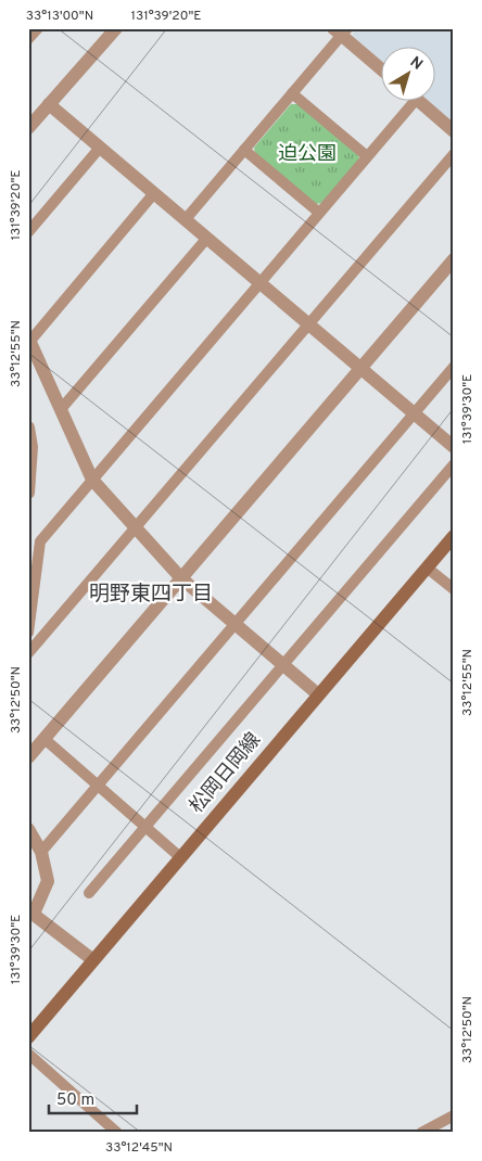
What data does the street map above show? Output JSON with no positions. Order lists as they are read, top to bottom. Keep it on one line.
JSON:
{"streets":{"main road":["松岡日岡線"]},"districts":["明野東四丁目"],"parks":["迫公園"],"scale_bar":"50 m","north":"top right","coordinates":["33°13'00\"N","131°39'20\"E","33°12'55\"N","131°39'30\"E","33°12'50\"N","33°12'45\"N"]}
